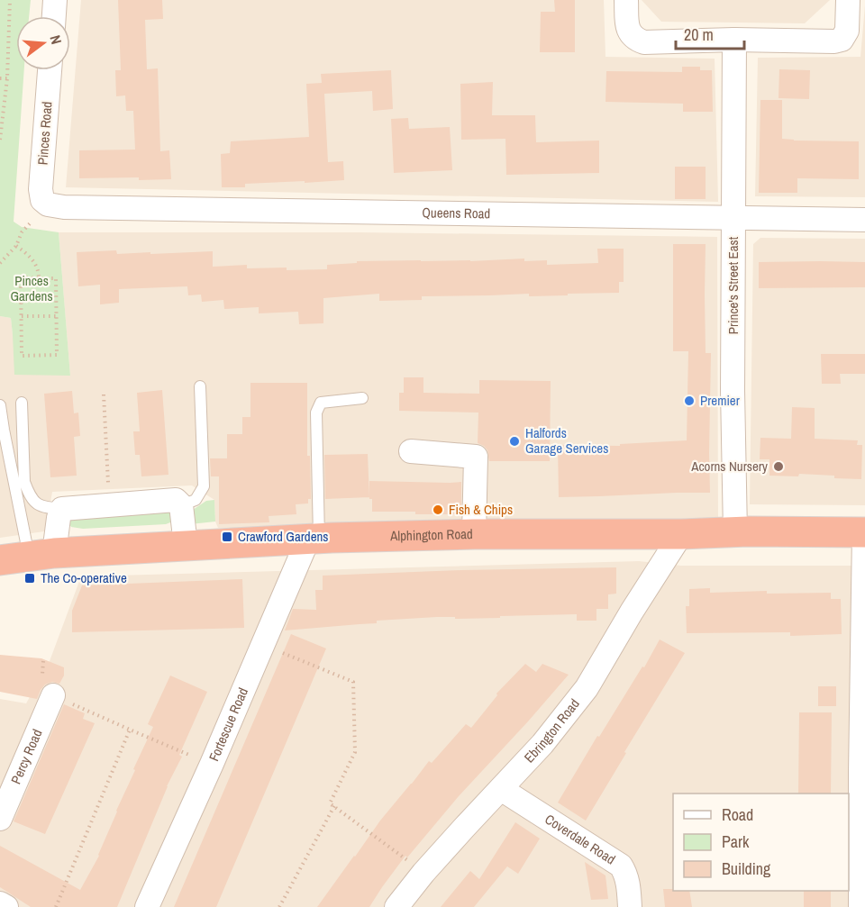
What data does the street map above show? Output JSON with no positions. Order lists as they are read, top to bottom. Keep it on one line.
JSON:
{"streets":{"highway":["Alphington Road"],"street":["Pinces Road","Queens Road","Prince's Street East","Fortescue Road","Ebrington Road","Percy Road","Coverdale Road"]},"crossings":[["Pinces Road","Queens Road"],["Queens Road","Prince's Street East"],["Prince's Street East","Alphington Road"],["Alphington Road","Fortescue Road"],["Alphington Road","Ebrington Road"],["Ebrington Road","Coverdale Road"]],"parks":["Pinces Gardens"],"places":{"other":["Premier","Halfords Garage Services","Acorns Nursery","Fish & Chips"],"transit":["Crawford Gardens","The Co-operative"]},"legend":["Road","Park","Building"],"scale_bar":"20 m","north":"right"}
